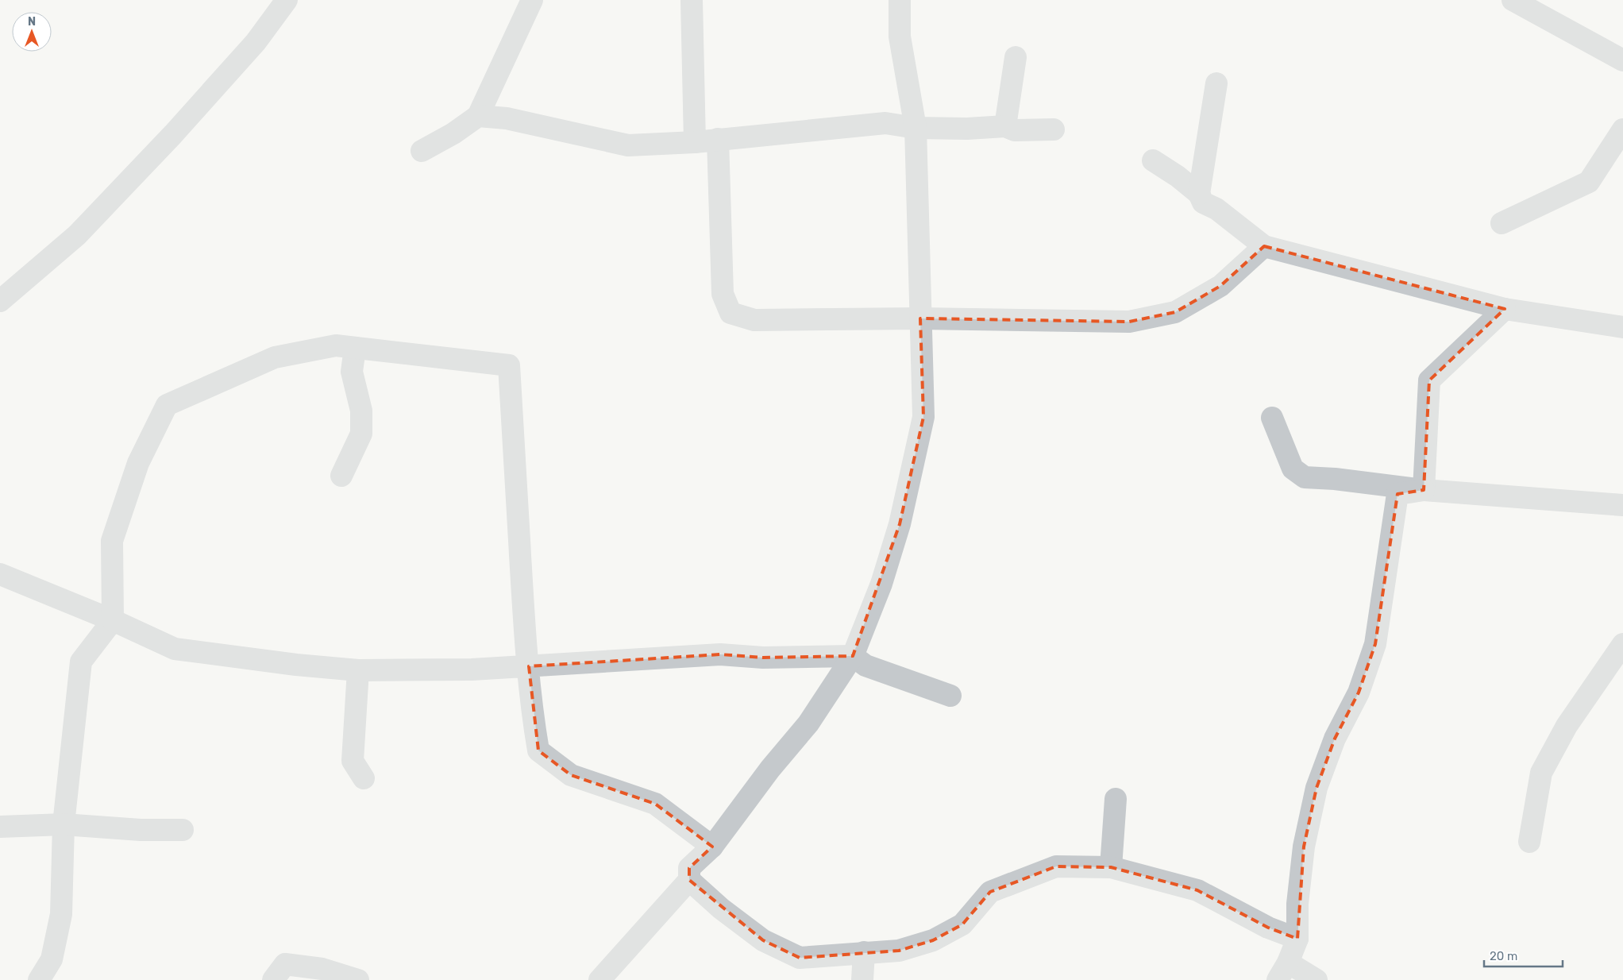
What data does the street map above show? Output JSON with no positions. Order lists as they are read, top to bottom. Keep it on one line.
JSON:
{"scale_bar":"20 m","north":"top"}
